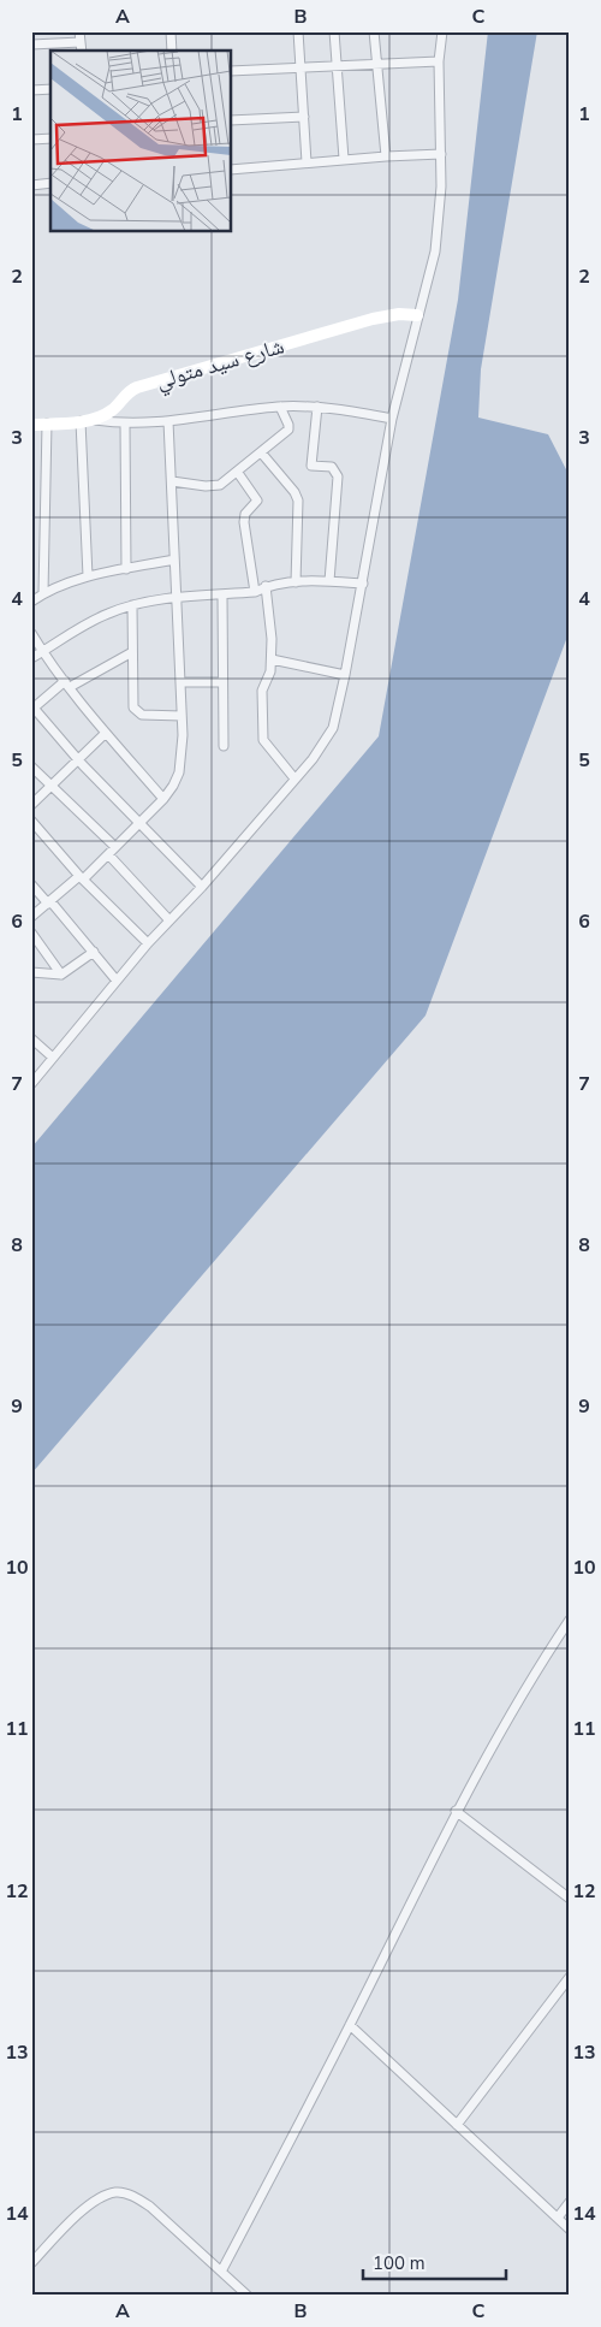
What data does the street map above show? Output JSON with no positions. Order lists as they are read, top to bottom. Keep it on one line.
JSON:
{"streets":{"street":["شارع سيد متولي"]},"scale_bar":"100 m","grid":{"columns":["A","B","C"],"rows":["1","2","3","4","5","6","7","8","9","10","11","12","13","14"]}}
